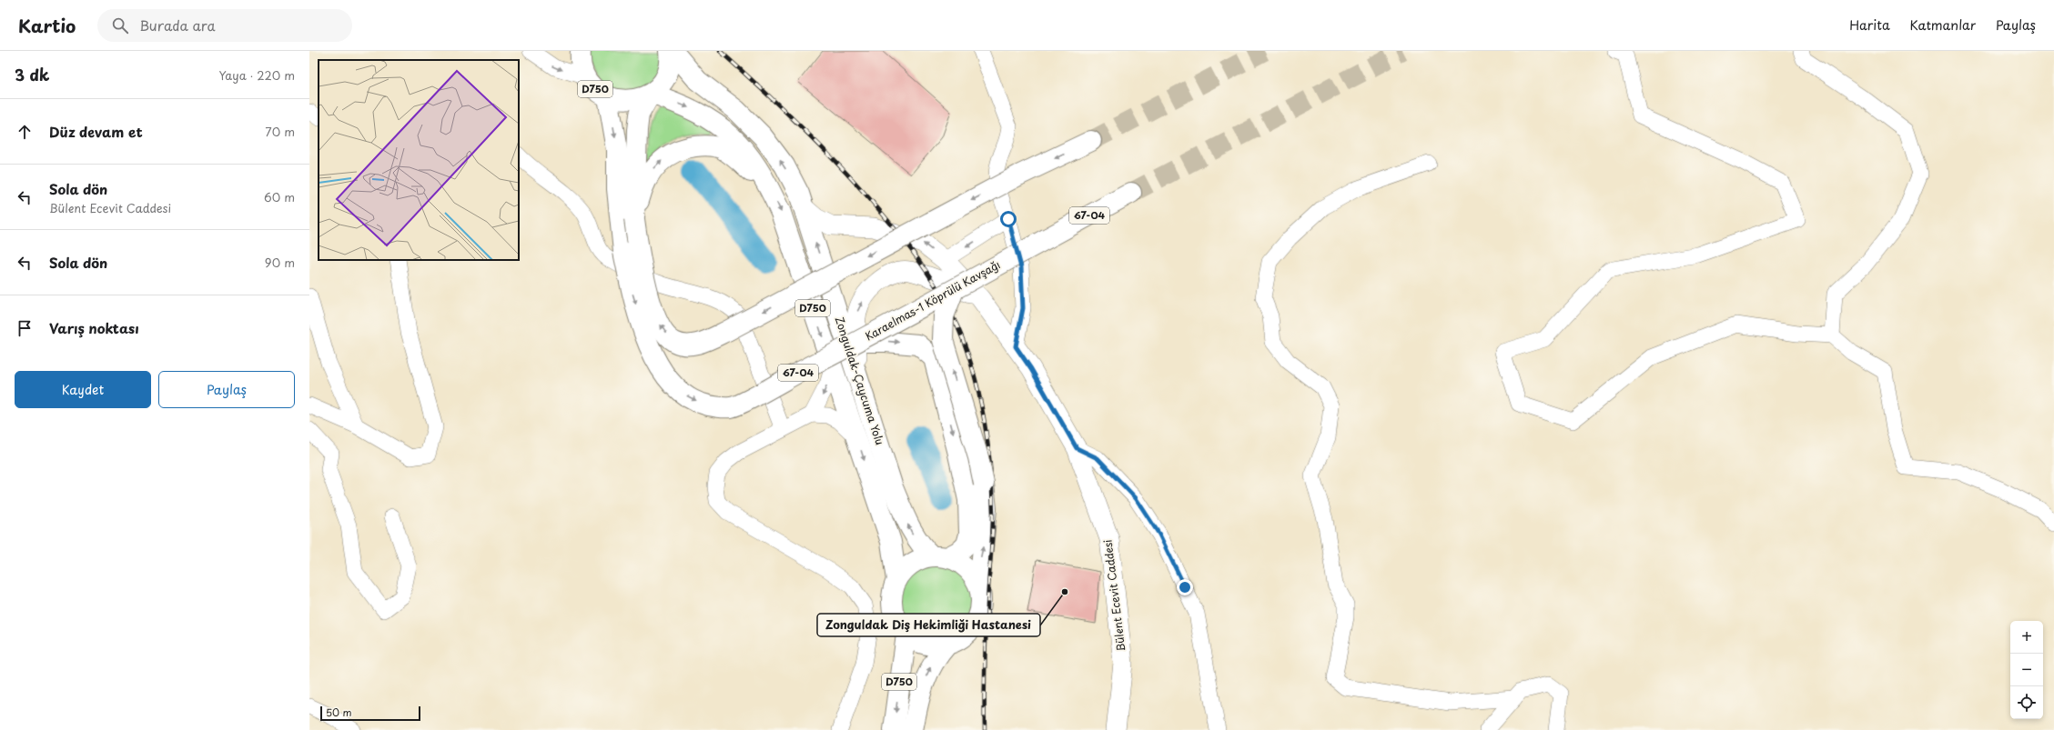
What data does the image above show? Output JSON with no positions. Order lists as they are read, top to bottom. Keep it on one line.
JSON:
{"streets":{"highway":["D750","67-04","Karaelmas-1 Köprülü Kavşağı","Zonguldak-Çaycuma Yolu"],"main road":["Bülent Ecevit Caddesi"]},"crossings":[["D750","Karaelmas-1 Köprülü Kavşağı"],["D750","Zonguldak-Çaycuma Yolu"],["Zonguldak-Çaycuma Yolu","Bülent Ecevit Caddesi"]],"places":["Zonguldak Diş Hekimliği Hastanesi"],"scale_bar":"50 m","page":{"header":"Kartio","search":"Burada ara","nav":["Harita","Katmanlar","Paylaş"],"heading":["3 dk","Yaya · 220 m"],"list":[["Düz devam et","70 m"],["Sola dön","Bülent Ecevit Caddesi","60 m"],["Sola dön","90 m"],"Varış noktası"],"buttons":["Kaydet","Paylaş"],"map_buttons":["+","−"],"scale":"50 m"}}
